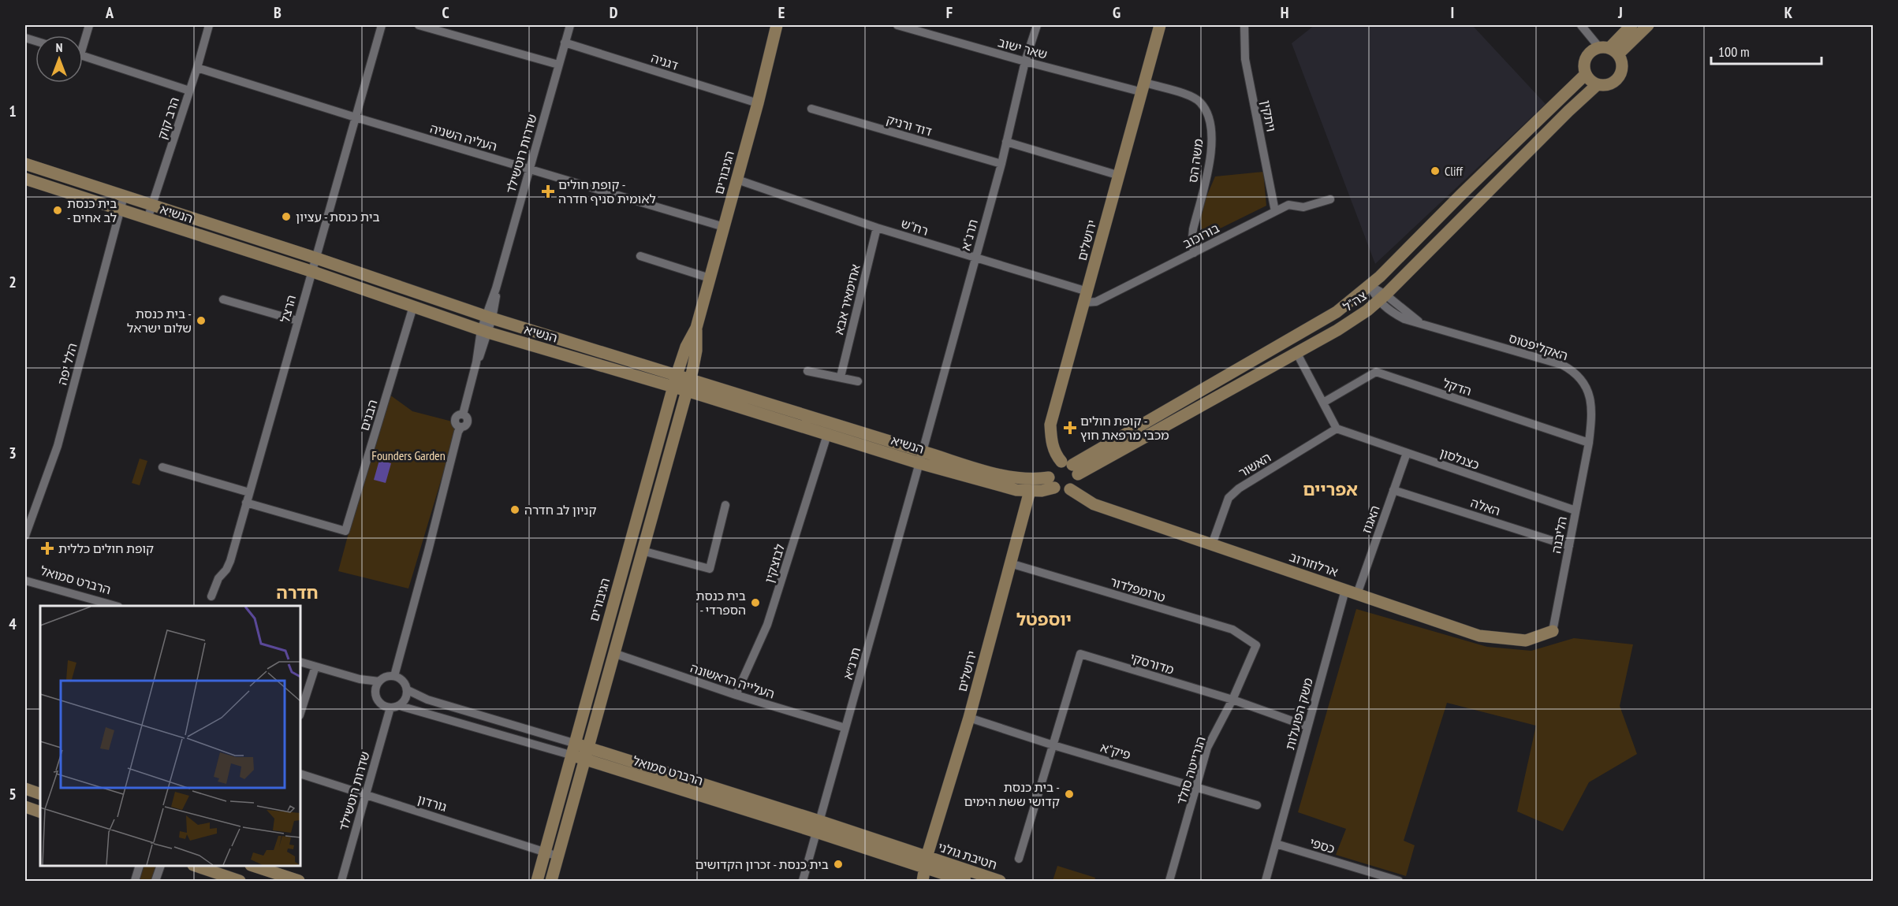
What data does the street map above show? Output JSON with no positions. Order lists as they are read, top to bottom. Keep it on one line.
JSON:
{"streets":{"main road":["הגיבורים","הנשיא","ירושלים","צה\"ל","ארלוזורוב","הרברט סמואל","חטיבת גולני"],"street":["שאר ישוב","דגניה","ויתקין","הרב קוק","דוד ורניק","העליה השניה","שדרות רוטשילד","משה הס","רח\"ש","תרנ\"א","בורוכוב","אחימאיר אבא","הרצל","האקליפטוס","הלל יפה","הדקל","הבנים","כצנלסון","האשור","האלה","האגוז","הליבנה","לבוצקין","טרומפלדור","תרנ״א","מדורסקי","העלייה הראשונה","משק הפועלות","פיק\"א","הנרייטה סולד","גורדון","כספי"]},"crossings":[["שאר ישוב","משה הס"],["שאר ישוב","תרנ\"א"],["שאר ישוב","ירושלים"],["דגניה","שדרות רוטשילד"],["דגניה","הגיבורים"],["ויתקין","בורוכוב"],["הרב קוק","העליה השניה"],["הרב קוק","הנשיא"],["דוד ורניק","תרנ\"א"],["העליה השניה","שדרות רוטשילד"],["העליה השניה","הגיבורים"],["העליה השניה","הרצל"],["שדרות רוטשילד","הנשיא"],["שדרות רוטשילד","הרברט סמואל"],["שדרות רוטשילד","גורדון"],["משה הס","בורוכוב"],["משה הס","ירושלים"],["הגיבורים","הנשיא"],["הגיבורים","רח\"ש"],["הגיבורים","הרברט סמואל"],["הגיבורים","העלייה הראשונה"],["הגיבורים","גורדון"],["הנשיא","תרנ\"א"],["הנשיא","ירושלים"],["הנשיא","צה\"ל"],["הנשיא","הרצל"],["הנשיא","הלל יפה"],["הנשיא","הבנים"],["הנשיא","לבוצקין"],["הנשיא","ארלוזורוב"],["הנשיא","תרנ״א"],["רח\"ש","תרנ\"א"],["רח\"ש","בורוכוב"],["רח\"ש","ירושלים"],["רח\"ש","אחימאיר אבא"],["תרנ\"א","תרנ״א"],["בורוכוב","ירושלים"],["ירושלים","צה\"ל"],["ירושלים","ארלוזורוב"],["ירושלים","הרברט סמואל"],["ירושלים","טרומפלדור"],["ירושלים","פיק\"א"],["ירושלים","חטיבת גולני"],["צה\"ל","האקליפטוס"],["צה\"ל","ארלוזורוב"],["הרצל","הבנים"],["האקליפטוס","הדקל"],["האקליפטוס","הליבנה"],["הדקל","הליבנה"],["כצנלסון","האשור"],["כצנלסון","האגוז"],["כצנלסון","הליבנה"],["האשור","ארלוזורוב"],["האלה","האגוז"],["האלה","הליבנה"],["האגוז","ארלוזורוב"],["האגוז","משק הפועלות"],["הליבנה","ארלוזורוב"],["לבוצקין","העלייה הראשונה"],["ארלוזורוב","משק הפועלות"],["הרברט סמואל","תרנ״א"],["הרברט סמואל","חטיבת גולני"],["טרומפלדור","הנרייטה סולד"],["תרנ״א","העלייה הראשונה"],["מדורסקי","משק הפועלות"],["מדורסקי","פיק\"א"],["מדורסקי","הנרייטה סולד"],["משק הפועלות","כספי"],["פיק\"א","הנרייטה סולד"]],"districts":["אפריים","חדרה","יוספטל"],"parks":["Founders Garden"],"places":{"other":["Cliff","בית כנסת - לב אחים","בית כנסת - עציון","בית כנסת - שלום ישראל","קניון לב חדרה","בית כנסת - הספרדי","בית כנסת - קדושי ששת הימים","בית כנסת - זכרון הקדושים"],"health":["קופת חולים - לאומית סניף חדרה","קופת חולים - מכבי מרפאת חוץ","קופת חולים כללית"]},"scale_bar":"100 m","north":"top","grid":{"columns":["A","B","C","D","E","F","G","H","I","J","K"],"rows":["1","2","3","4","5"]}}
